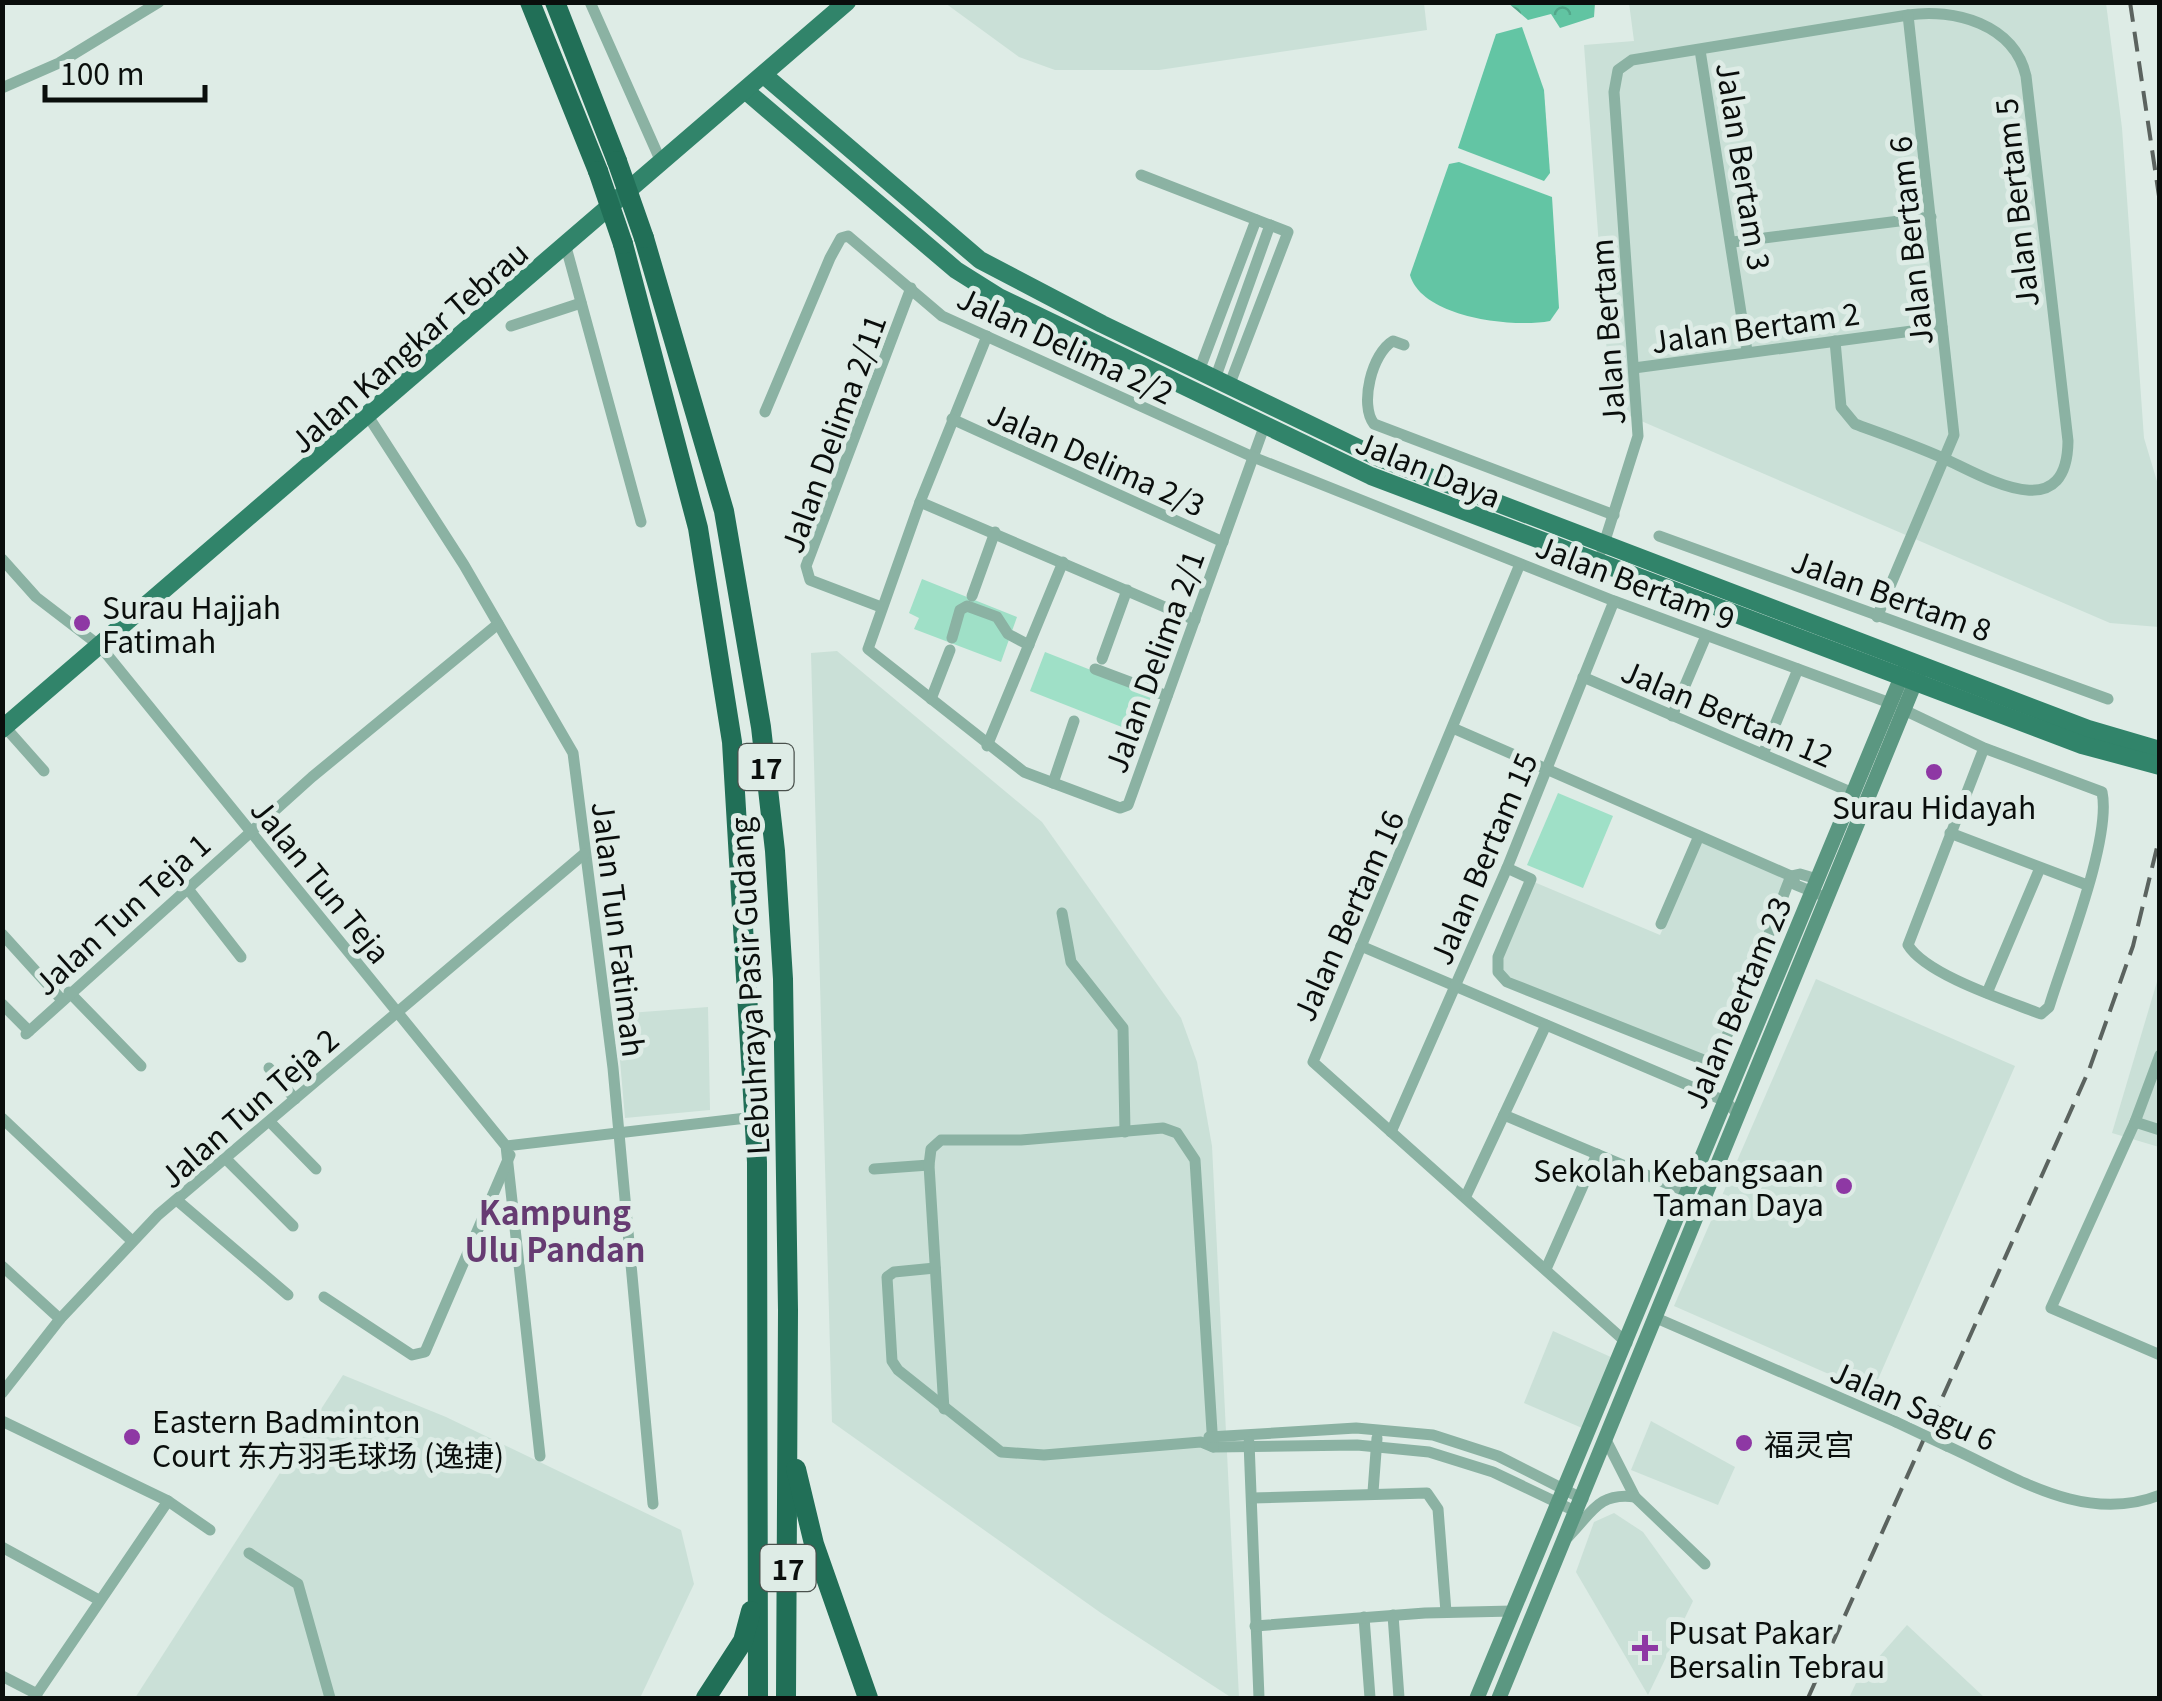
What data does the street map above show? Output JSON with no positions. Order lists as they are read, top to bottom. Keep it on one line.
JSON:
{"streets":{"highway":["17","Lebuhraya Pasir Gudang"],"main road":["Jalan Kangkar Tebrau","Jalan Daya"],"street":["Jalan Bertam 3","Jalan Bertam 5","Jalan Bertam 6","Jalan Bertam 2","Jalan Bertam","Jalan Delima 2/2","Jalan Delima 2/11","Jalan Delima 2/3","Jalan Bertam 9","Jalan Bertam 8","Jalan Delima 2/1","Jalan Bertam 12","Jalan Bertam 15","Jalan Tun Teja","Jalan Tun Teja 1","Jalan Bertam 16","Jalan Tun Fatimah","Jalan Bertam 23","Jalan Tun Teja 2","Jalan Sagu 6"]},"crossings":[["Jalan Bertam 3","Jalan Bertam 5"],["Jalan Bertam 3","Jalan Bertam 2"],["Jalan Bertam 5","Jalan Bertam 6"],["Jalan Bertam 5","Jalan Bertam 2"],["Jalan Bertam 5","Jalan Bertam"],["Jalan Bertam 6","Jalan Bertam 2"],["Jalan Bertam 6","Jalan Bertam 8"],["Jalan Bertam 2","Jalan Bertam"],["Jalan Bertam","Jalan Daya"],["Jalan Delima 2/2","Jalan Delima 2/11"],["Jalan Delima 2/2","Jalan Bertam 9"],["Jalan Delima 2/2","Jalan Delima 2/1"],["Jalan Kangkar Tebrau","Jalan Daya"],["Jalan Kangkar Tebrau","Jalan Tun Teja"],["Jalan Kangkar Tebrau","Jalan Tun Fatimah"],["Jalan Delima 2/11","Jalan Delima 2/1"],["Jalan Delima 2/3","Jalan Delima 2/1"],["Jalan Daya","Jalan Delima 2/1"],["Jalan Daya","Jalan Bertam 23"],["Jalan Bertam 9","Jalan Delima 2/1"],["Jalan Bertam 9","Jalan Bertam 15"],["Jalan Bertam 9","Jalan Bertam 16"],["Jalan Bertam 9","Jalan Bertam 23"],["Jalan Bertam 12","Jalan Bertam 15"],["Jalan Bertam 12","Jalan Bertam 23"],["Jalan Bertam 15","Jalan Bertam 16"],["Jalan Tun Teja","Jalan Tun Teja 1"],["Jalan Tun Teja","Jalan Tun Teja 2"],["Jalan Tun Teja 1","Jalan Tun Fatimah"],["Jalan Bertam 16","Jalan Bertam 23"],["Jalan Tun Fatimah","Jalan Tun Teja 2"],["Jalan Bertam 23","Jalan Sagu 6"]],"districts":["Kampung Ulu Pandan"],"places":{"other":["Surau Hajjah Fatimah","Surau Hidayah","Sekolah Kebangsaan Taman Daya","Eastern Badminton Court 东方羽毛球场 (逸捷)","福灵宫"],"health":["Pusat Pakar Bersalin Tebrau"]},"scale_bar":"100 m"}
